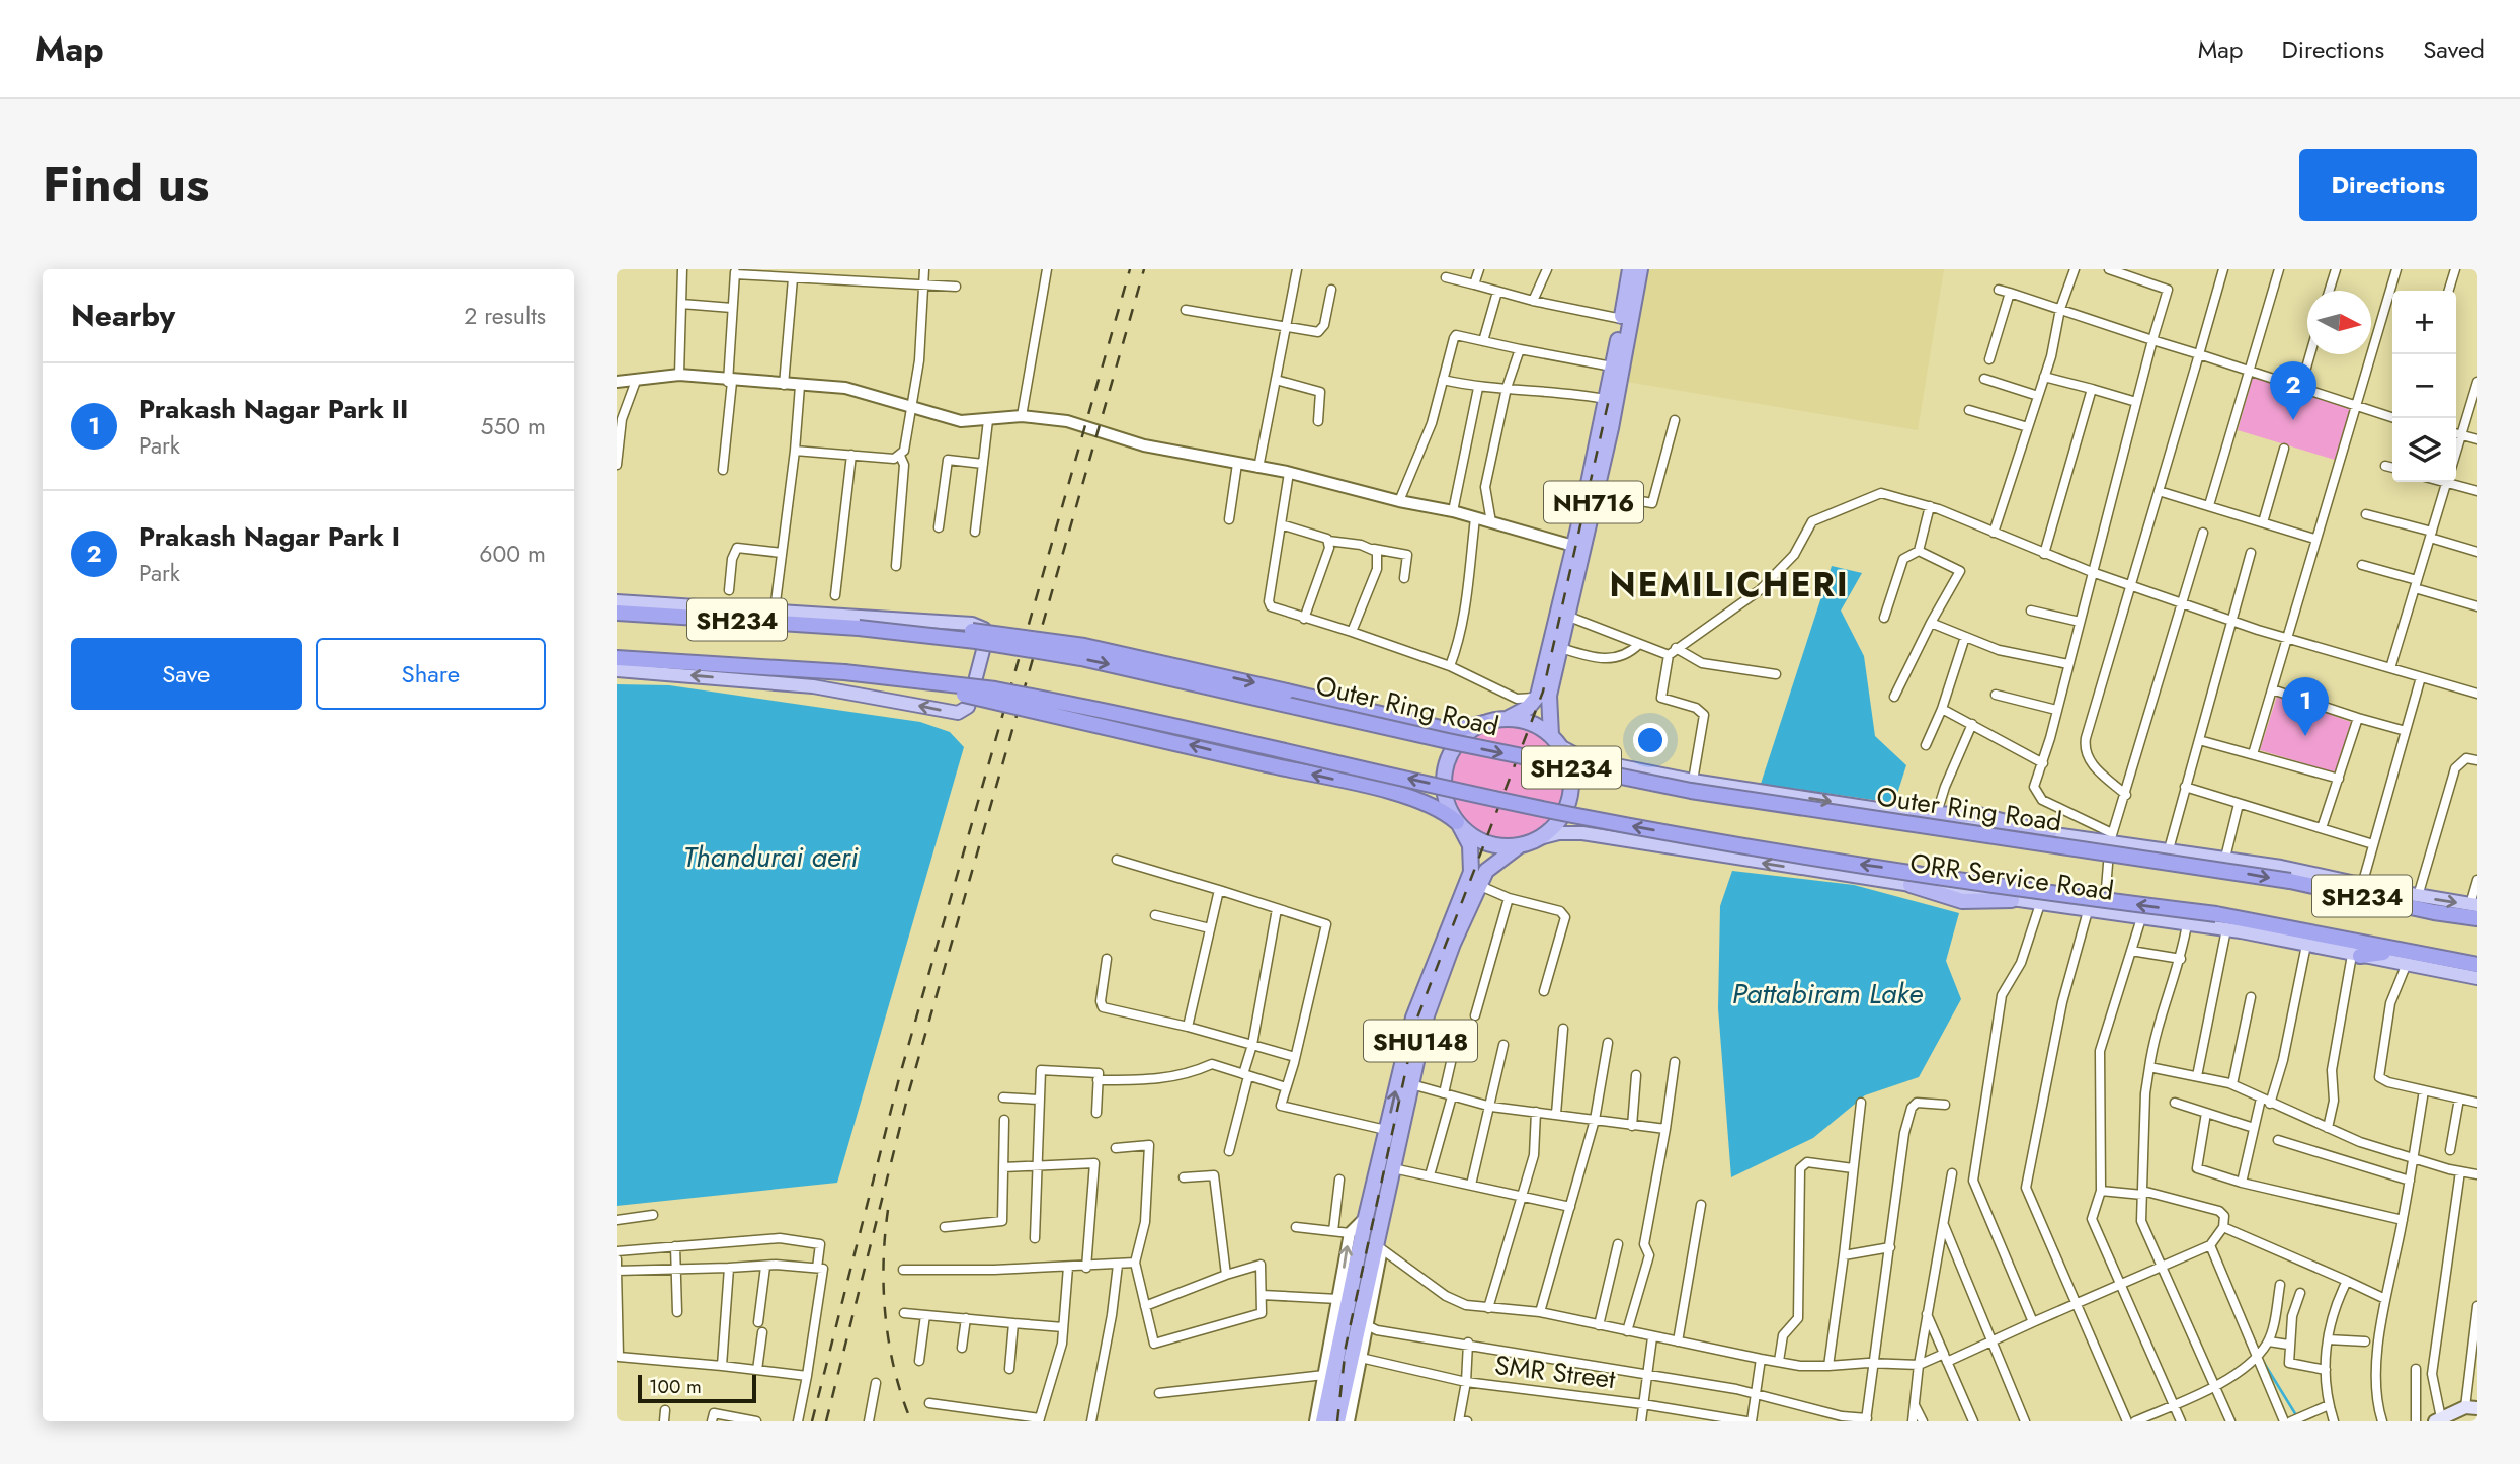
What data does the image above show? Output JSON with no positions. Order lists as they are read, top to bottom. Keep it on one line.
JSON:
{"streets":{"highway":["NH716","SH234","Outer Ring Road","SHU148"],"main road":["ORR Service Road"],"street":["SMR Street"]},"crossings":[["NH716","ORR Service Road"],["NH716","SHU148"],["ORR Service Road","SHU148"]],"districts":["NEMILICHERI"],"water":["Thandurai aeri","Pattabiram Lake"],"scale_bar":"100 m","north":"right","page":{"header":"Map","nav":["Map","Directions","Saved"],"title":"Find us","buttons":["Directions",["Save","Share"]],"heading":["Nearby","2 results"],"map_buttons":["+","−"],"list":[{"mark":"1","name":"Prakash Nagar Park II","note":"Park","value":"550 m"},{"mark":"2","name":"Prakash Nagar Park I","note":"Park","value":"600 m"}],"pins":["2","1"],"scale":"100 m"}}
